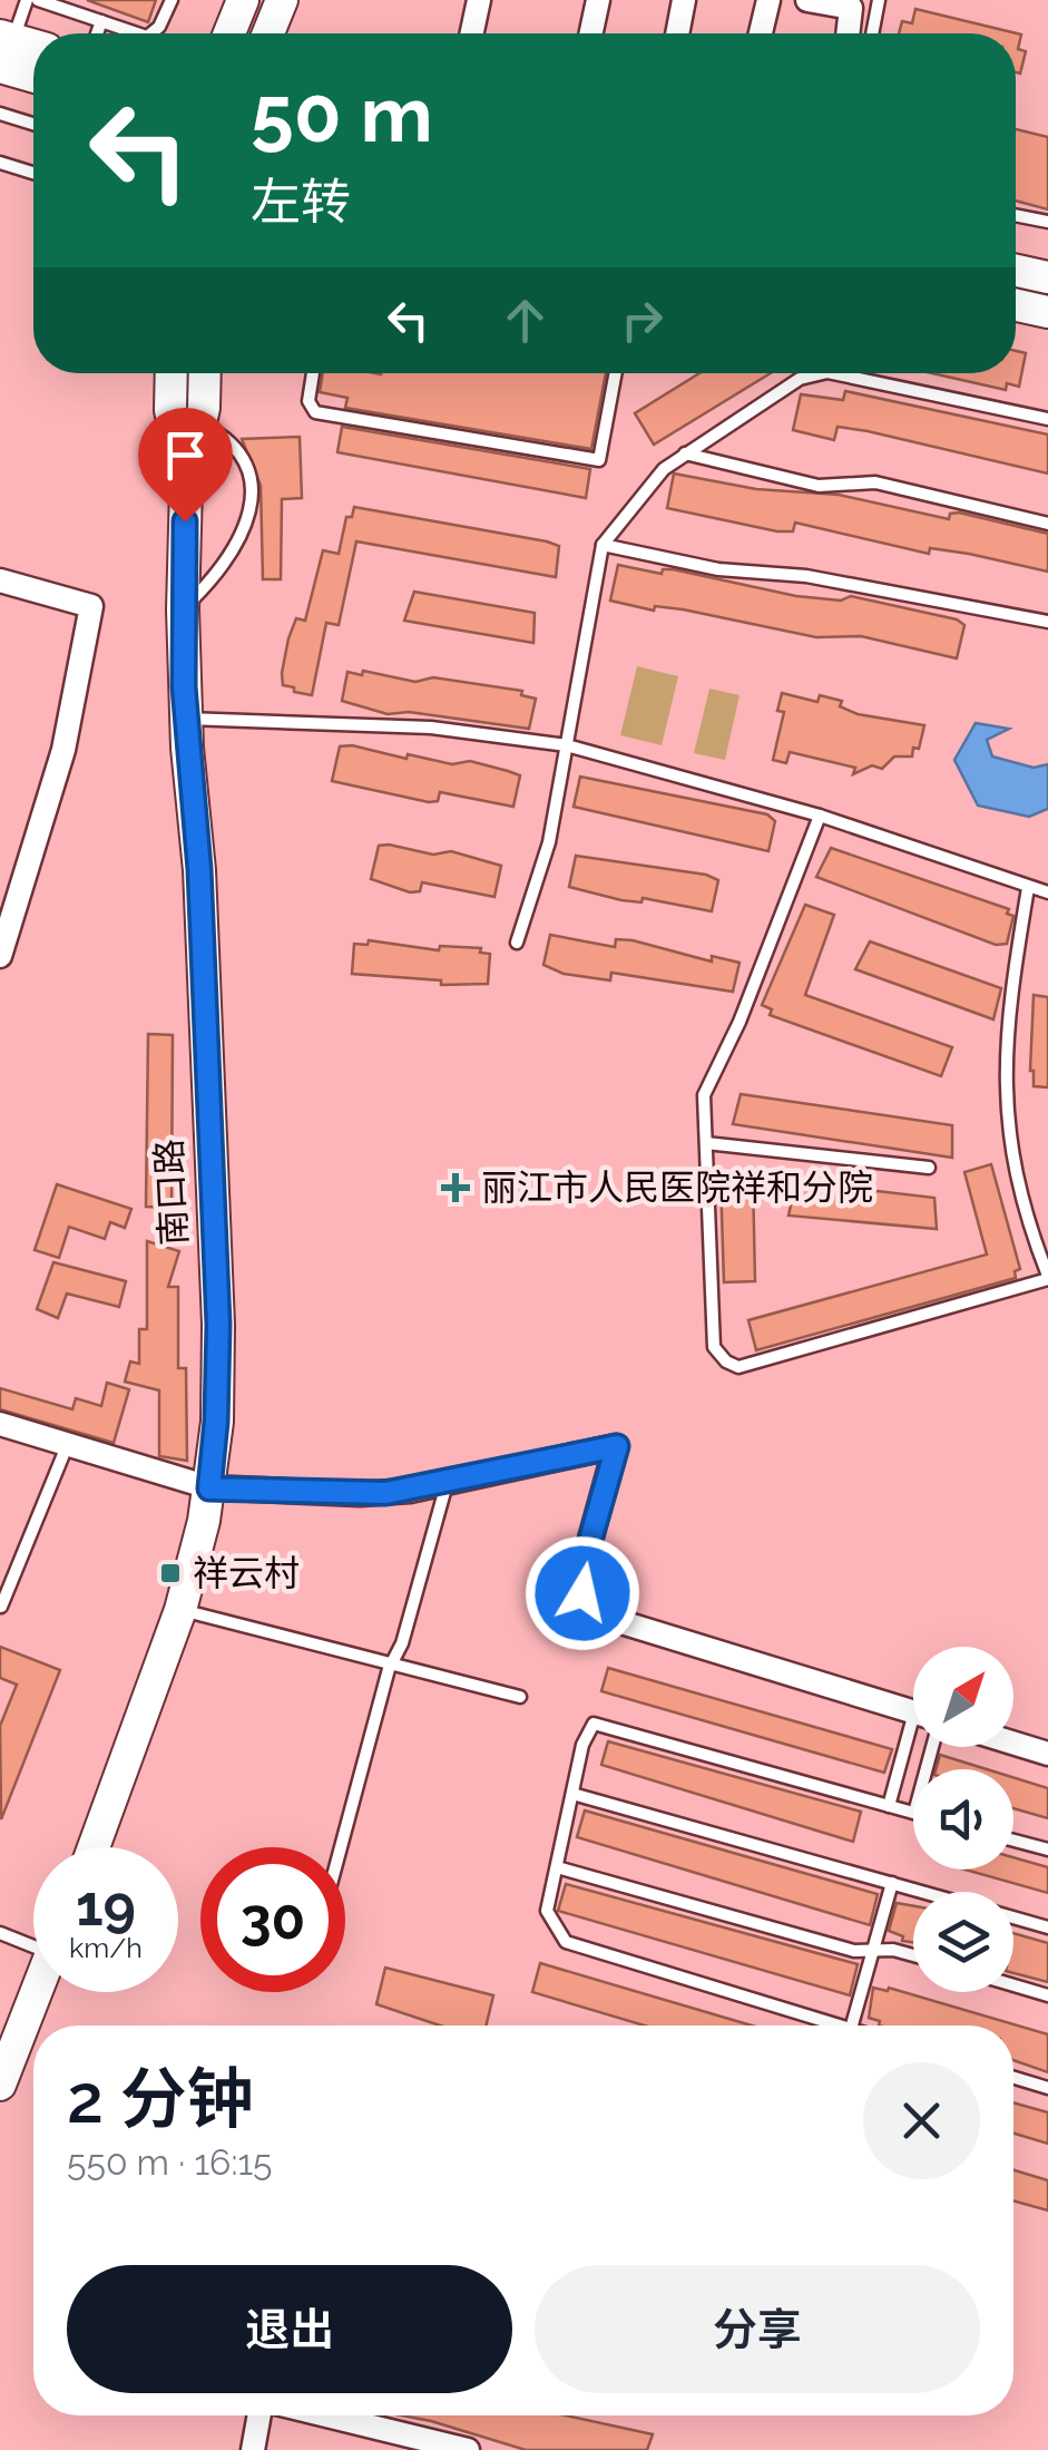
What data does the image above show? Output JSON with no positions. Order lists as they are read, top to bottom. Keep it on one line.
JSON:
{"streets":{"main road":["南口路"]},"places":{"health":["丽江市人民医院祥和分院"],"transit":["祥云村"]},"north":"top right","page":{"turn":["50 m","左转"],"speed":"19 km/h","limit":"30","heading":["2 分钟","550 m · 16:15"],"buttons":["退出","分享"]}}
